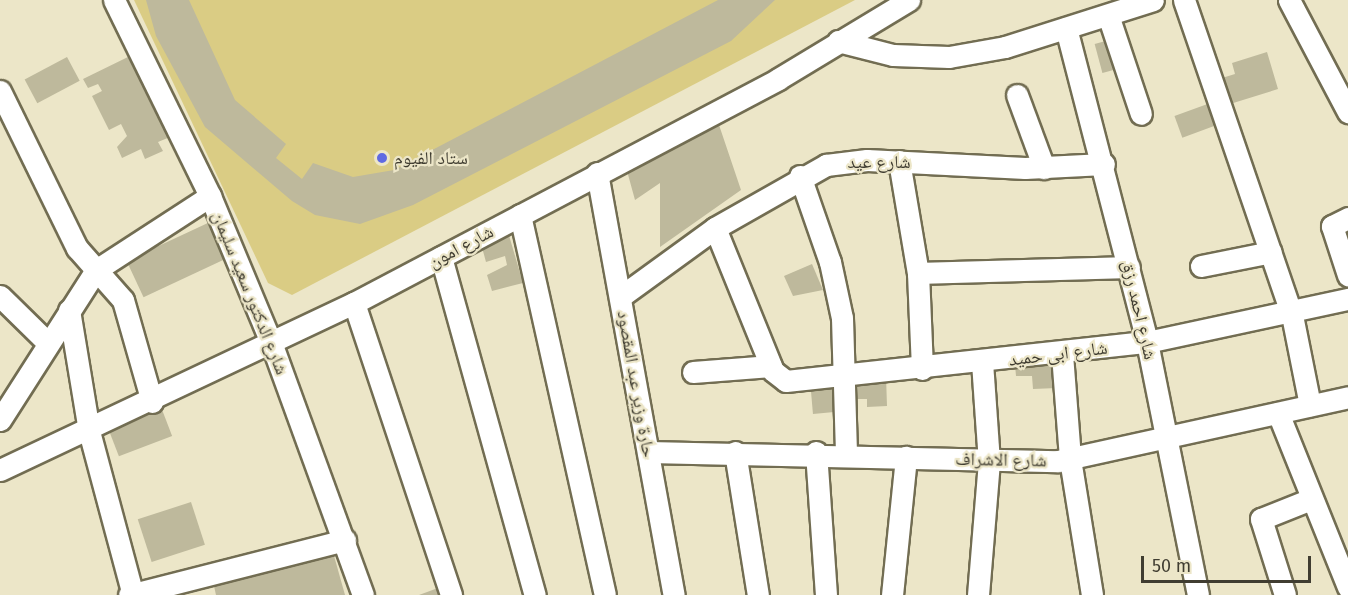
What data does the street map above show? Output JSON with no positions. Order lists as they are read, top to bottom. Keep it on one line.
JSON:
{"streets":{"street":["شارع عيد","شارع امون","شارع الدكتور سعيد سليمان","شارع احمد رزق","شارع ابى حميد","حارة وزير عبد المقصود","شارع الاشراف"]},"crossings":[["شارع عيد","شارع احمد رزق"],["شارع عيد","حارة وزير عبد المقصود"],["شارع امون","شارع الدكتور سعيد سليمان"],["شارع امون","حارة وزير عبد المقصود"],["شارع احمد رزق","شارع ابى حميد"],["شارع احمد رزق","شارع الاشراف"],["حارة وزير عبد المقصود","شارع الاشراف"]],"places":["ستاد الفيوم"],"scale_bar":"50 m"}
